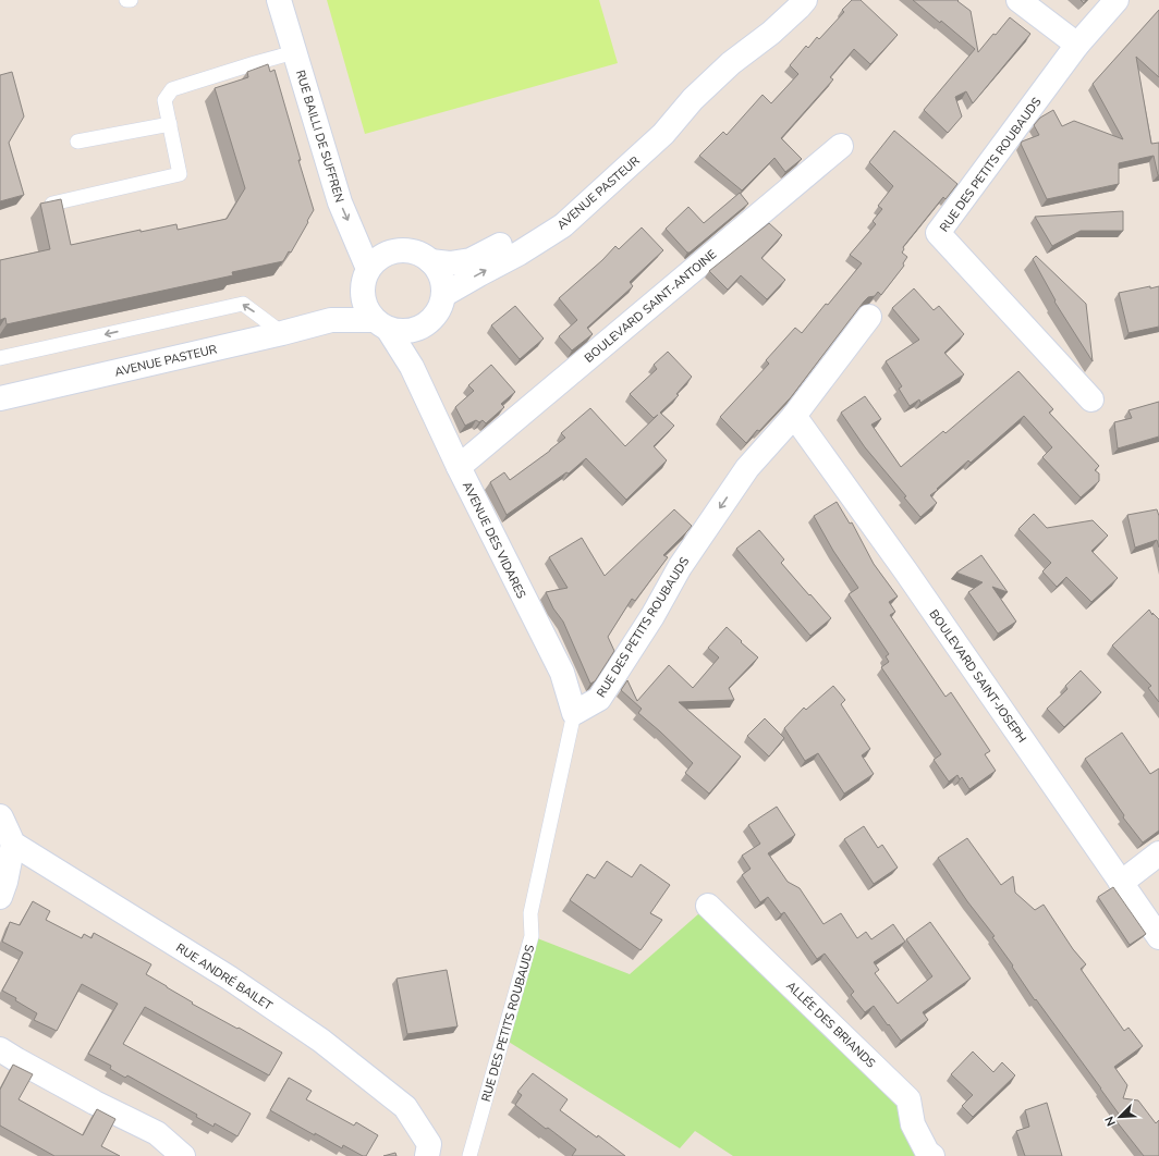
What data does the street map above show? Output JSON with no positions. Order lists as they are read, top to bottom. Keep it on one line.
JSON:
{"streets":{"street":["RUE BAILLI DE SUFFREN","RUE DES PETITS ROUBAUDS","AVENUE PASTEUR","BOULEVARD SAINT-ANTOINE","AVENUE DES VIDARES","BOULEVARD SAINT-JOSEPH","RUE ANDRÉ BAILET","ALLÉE DES BRIANDS"]},"crossings":[["RUE BAILLI DE SUFFREN","AVENUE PASTEUR"],["RUE BAILLI DE SUFFREN","AVENUE DES VIDARES"],["RUE DES PETITS ROUBAUDS","AVENUE DES VIDARES"],["RUE DES PETITS ROUBAUDS","BOULEVARD SAINT-JOSEPH"],["AVENUE PASTEUR","AVENUE DES VIDARES"],["BOULEVARD SAINT-ANTOINE","AVENUE DES VIDARES"]],"one_way":["RUE BAILLI DE SUFFREN"],"north":"bottom left"}
